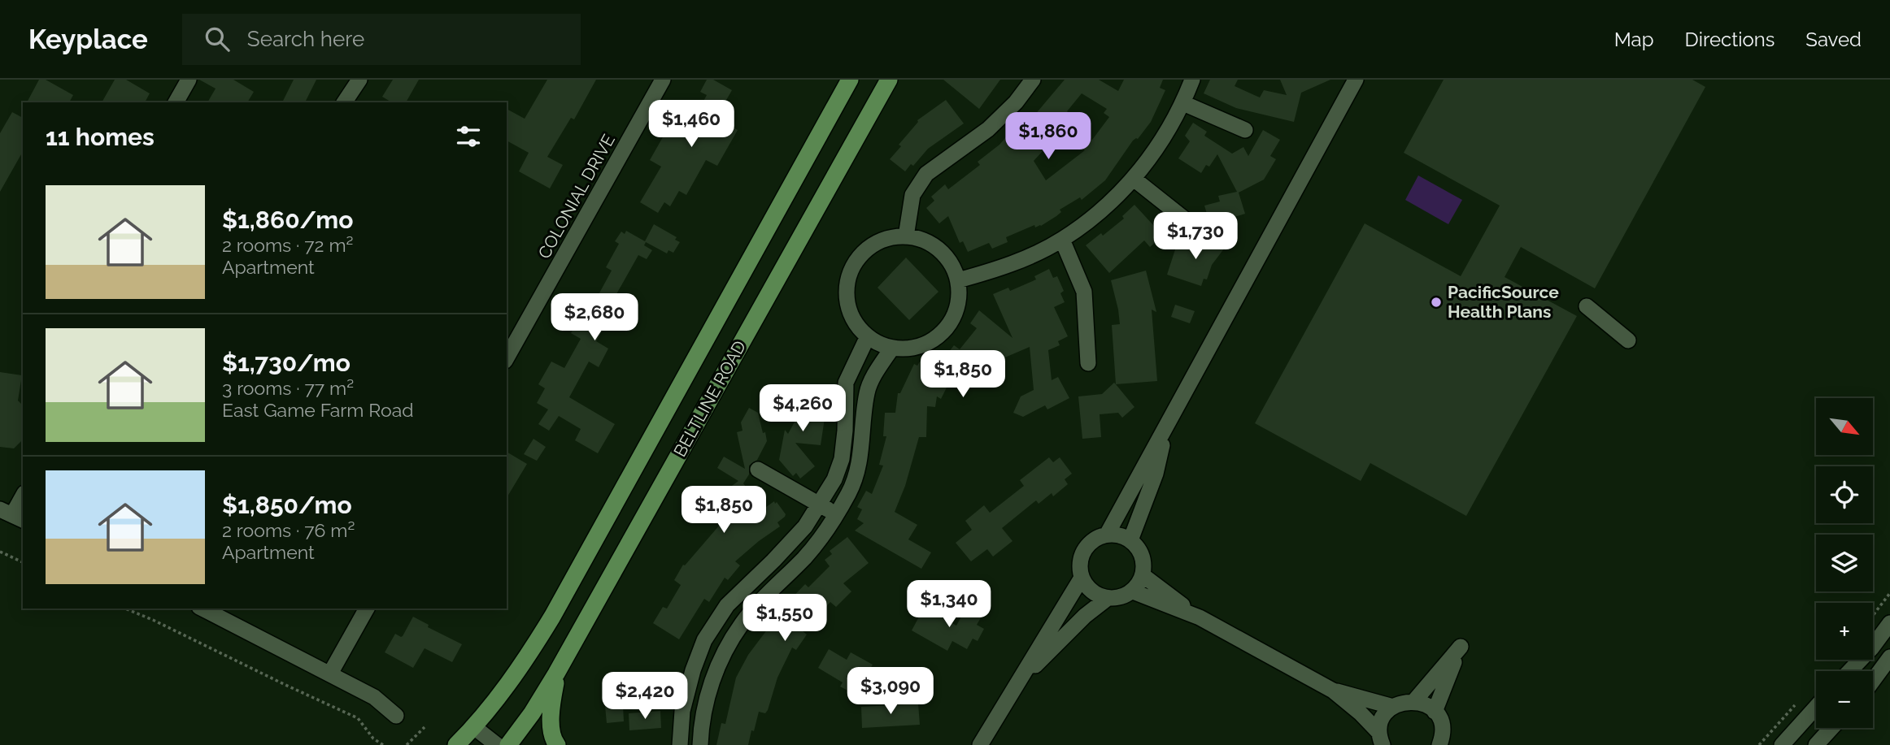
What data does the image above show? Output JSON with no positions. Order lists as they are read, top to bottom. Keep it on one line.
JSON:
{"streets":{"main road":["BELTLINE ROAD"],"street":["COLONIAL DRIVE"]},"places":["PacificSource Health Plans"],"north":"bottom right","page":{"header":"Keyplace","search":"Search here","nav":["Map","Directions","Saved"],"price":["$1,460","$1,860","$1,730","$2,680","$1,850","$4,260","$1,850","$1,340","$1,550","$3,090","$2,420"],"heading":"11 homes","list":[{"name":"$1,860/mo","note":"2 rooms · 72 m² · Apartment"},{"name":"$1,730/mo","note":"3 rooms · 77 m² · East Game Farm Road"},{"name":"$1,850/mo","note":"2 rooms · 76 m² · Apartment"}],"map_buttons":["+","−"]}}
